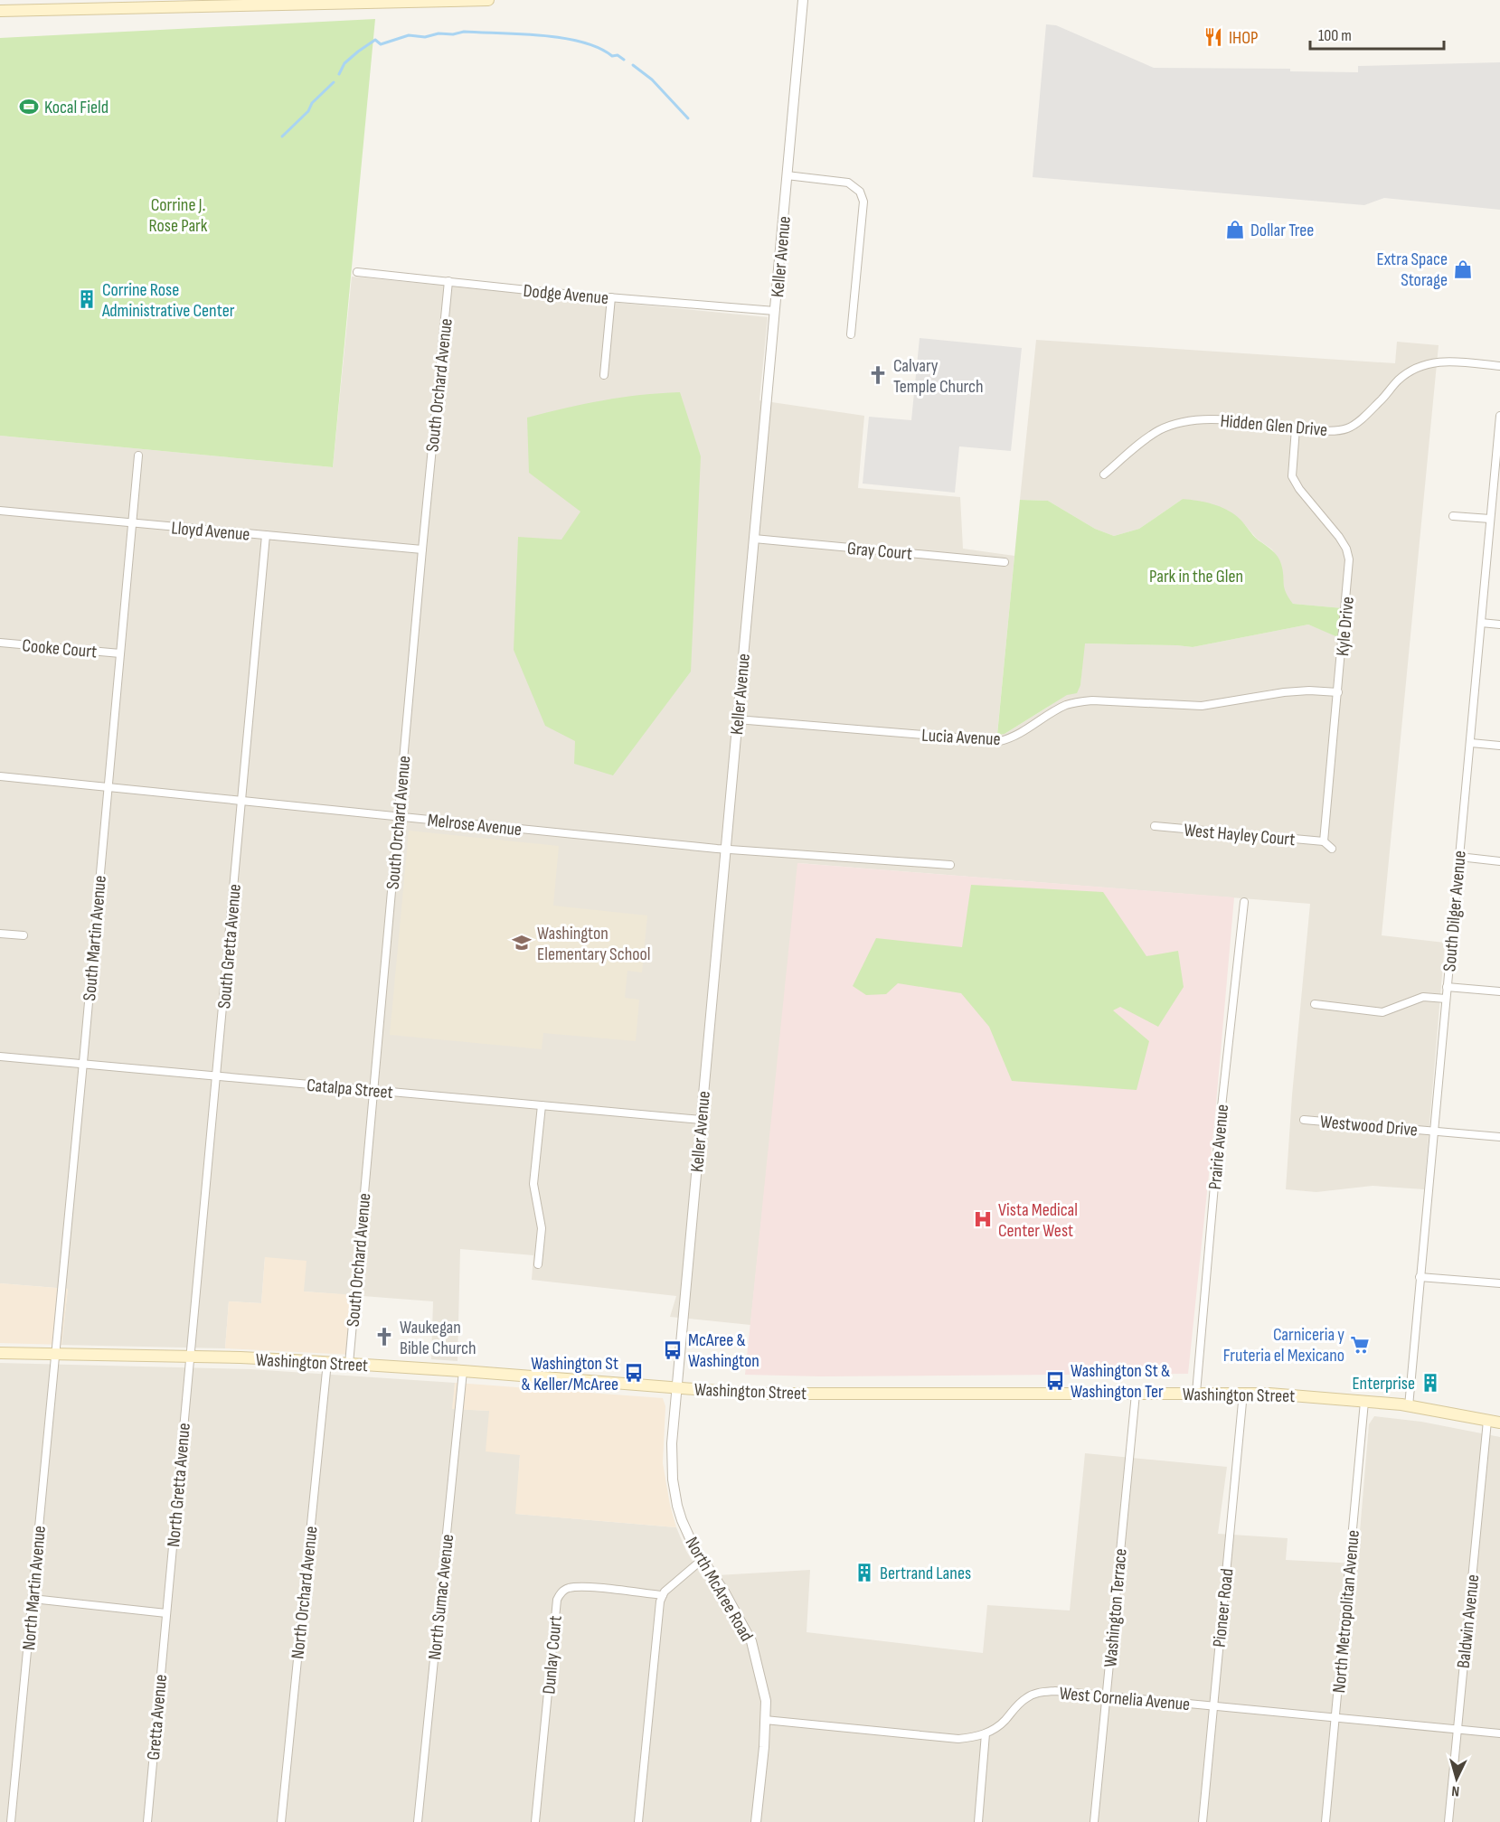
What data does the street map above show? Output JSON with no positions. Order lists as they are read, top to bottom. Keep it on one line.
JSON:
{"streets":{"main road":["Washington Street"],"street":["Keller Avenue","Dodge Avenue","South Orchard Avenue","Hidden Glen Drive","Lloyd Avenue","Gray Court","Kyle Drive","Cooke Court","Lucia Avenue","Melrose Avenue","West Hayley Court","South Dilger Avenue","South Martin Avenue","South Gretta Avenue","Catalpa Street","Westwood Drive","Prairie Avenue","North Gretta Avenue","North Martin Avenue","North McAree Road","North Orchard Avenue","North Sumac Avenue","Washington Terrace","Pioneer Road","North Metropolitan Avenue","Baldwin Avenue","Dunlay Court","West Cornelia Avenue","Gretta Avenue"]},"crossings":[["Keller Avenue","Dodge Avenue"],["Keller Avenue","Gray Court"],["Keller Avenue","Lucia Avenue"],["Keller Avenue","Melrose Avenue"],["Keller Avenue","Catalpa Street"],["Keller Avenue","Washington Street"],["Keller Avenue","North McAree Road"],["Dodge Avenue","South Orchard Avenue"],["South Orchard Avenue","Lloyd Avenue"],["South Orchard Avenue","Melrose Avenue"],["South Orchard Avenue","Catalpa Street"],["South Orchard Avenue","Washington Street"],["Hidden Glen Drive","Kyle Drive"],["Lloyd Avenue","South Martin Avenue"],["Lloyd Avenue","South Gretta Avenue"],["Kyle Drive","Lucia Avenue"],["Kyle Drive","West Hayley Court"],["Cooke Court","South Martin Avenue"],["Melrose Avenue","South Martin Avenue"],["Melrose Avenue","South Gretta Avenue"],["South Dilger Avenue","Westwood Drive"],["South Dilger Avenue","Washington Street"],["South Martin Avenue","Catalpa Street"],["South Martin Avenue","Washington Street"],["South Martin Avenue","North Martin Avenue"],["South Gretta Avenue","Catalpa Street"],["South Gretta Avenue","Washington Street"],["South Gretta Avenue","North Gretta Avenue"],["Prairie Avenue","Washington Street"],["Washington Street","North Gretta Avenue"],["Washington Street","North Martin Avenue"],["Washington Street","North McAree Road"],["Washington Street","North Orchard Avenue"],["Washington Street","North Sumac Avenue"],["Washington Street","Washington Terrace"],["Washington Street","Pioneer Road"],["Washington Street","North Metropolitan Avenue"],["Washington Street","Baldwin Avenue"],["North Gretta Avenue","Gretta Avenue"],["North McAree Road","West Cornelia Avenue"],["Washington Terrace","West Cornelia Avenue"],["Pioneer Road","West Cornelia Avenue"],["North Metropolitan Avenue","West Cornelia Avenue"],["Baldwin Avenue","West Cornelia Avenue"]],"parks":["Corrine J. Rose Park","Park in the Glen"],"places":{"restaurant":["IHOP"],"sports":["Kocal Field"],"shop":["Dollar Tree","Extra Space Storage"],"building":["Corrine Rose Administrative Center","Enterprise","Bertrand Lanes"],"church":["Calvary Temple Church","Waukegan Bible Church"],"school or university":["Washington Elementary School"],"hospital":["Vista Medical Center West"],"supermarket":["Carniceria y Fruteria el Mexicano"],"bus stop":["McAree & Washington","Washington St & Keller/McAree","Washington St & Washington Ter"]},"scale_bar":"100 m","north":"bottom"}
